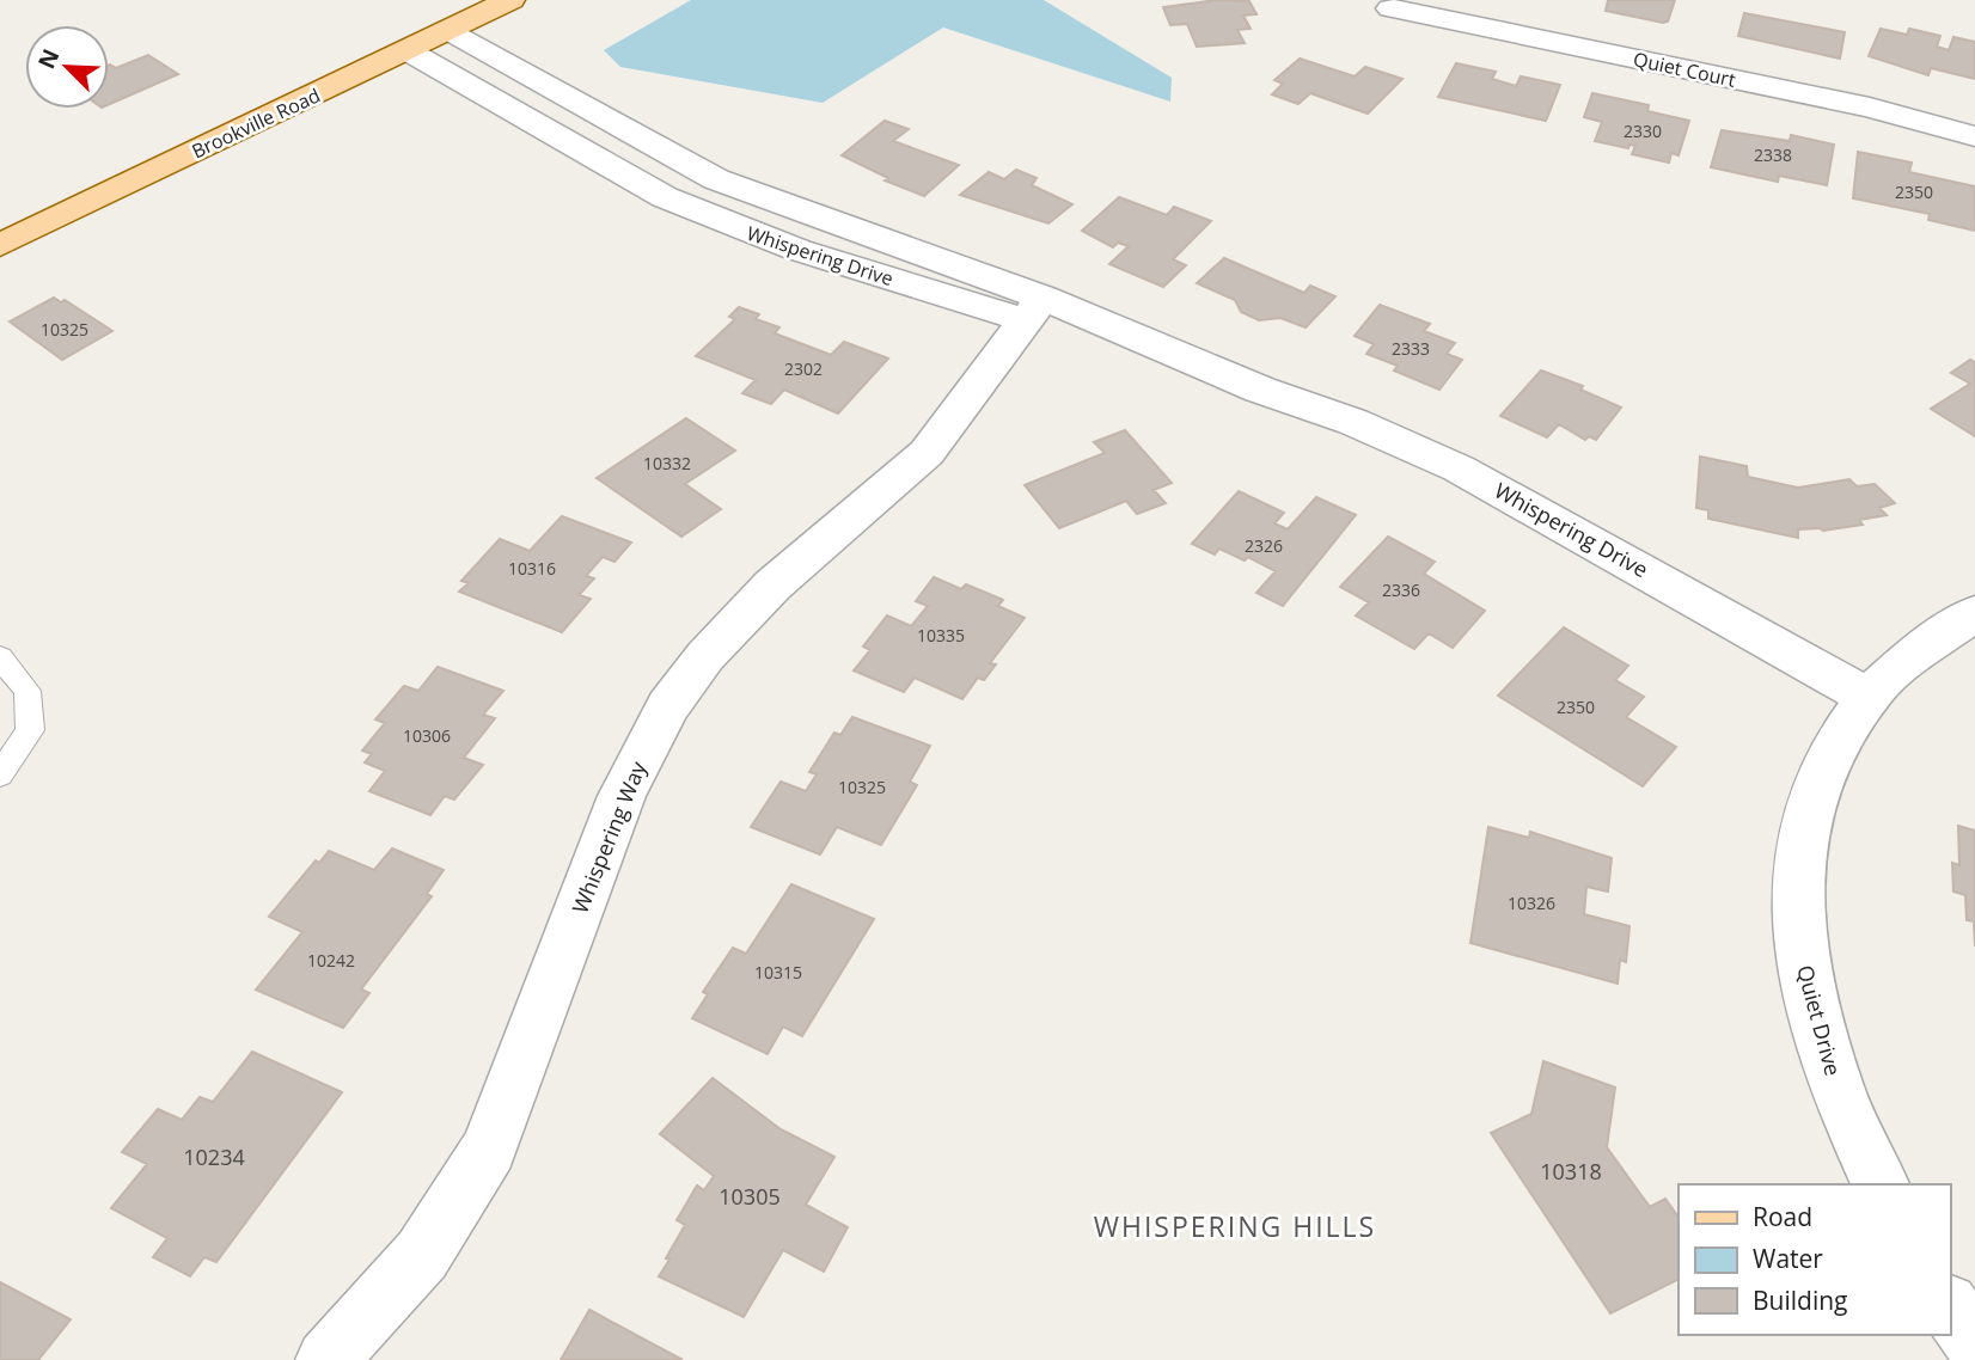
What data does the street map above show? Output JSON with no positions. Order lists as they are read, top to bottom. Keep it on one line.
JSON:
{"streets":{"main road":["Brookville Road"],"street":["Quiet Court","Whispering Drive","Whispering Way","Quiet Drive"]},"crossings":[["Brookville Road","Whispering Drive"],["Whispering Drive","Whispering Way"],["Whispering Drive","Quiet Drive"]],"districts":["WHISPERING HILLS"],"house_numbers":["2330","2338","2350","10325","2333","2302","10332","2326","10316","2336","10335","2350","10306","10325","10326","10242","10315","10234","10318","10305"],"legend":["Road","Water","Building"],"north":"top left"}
